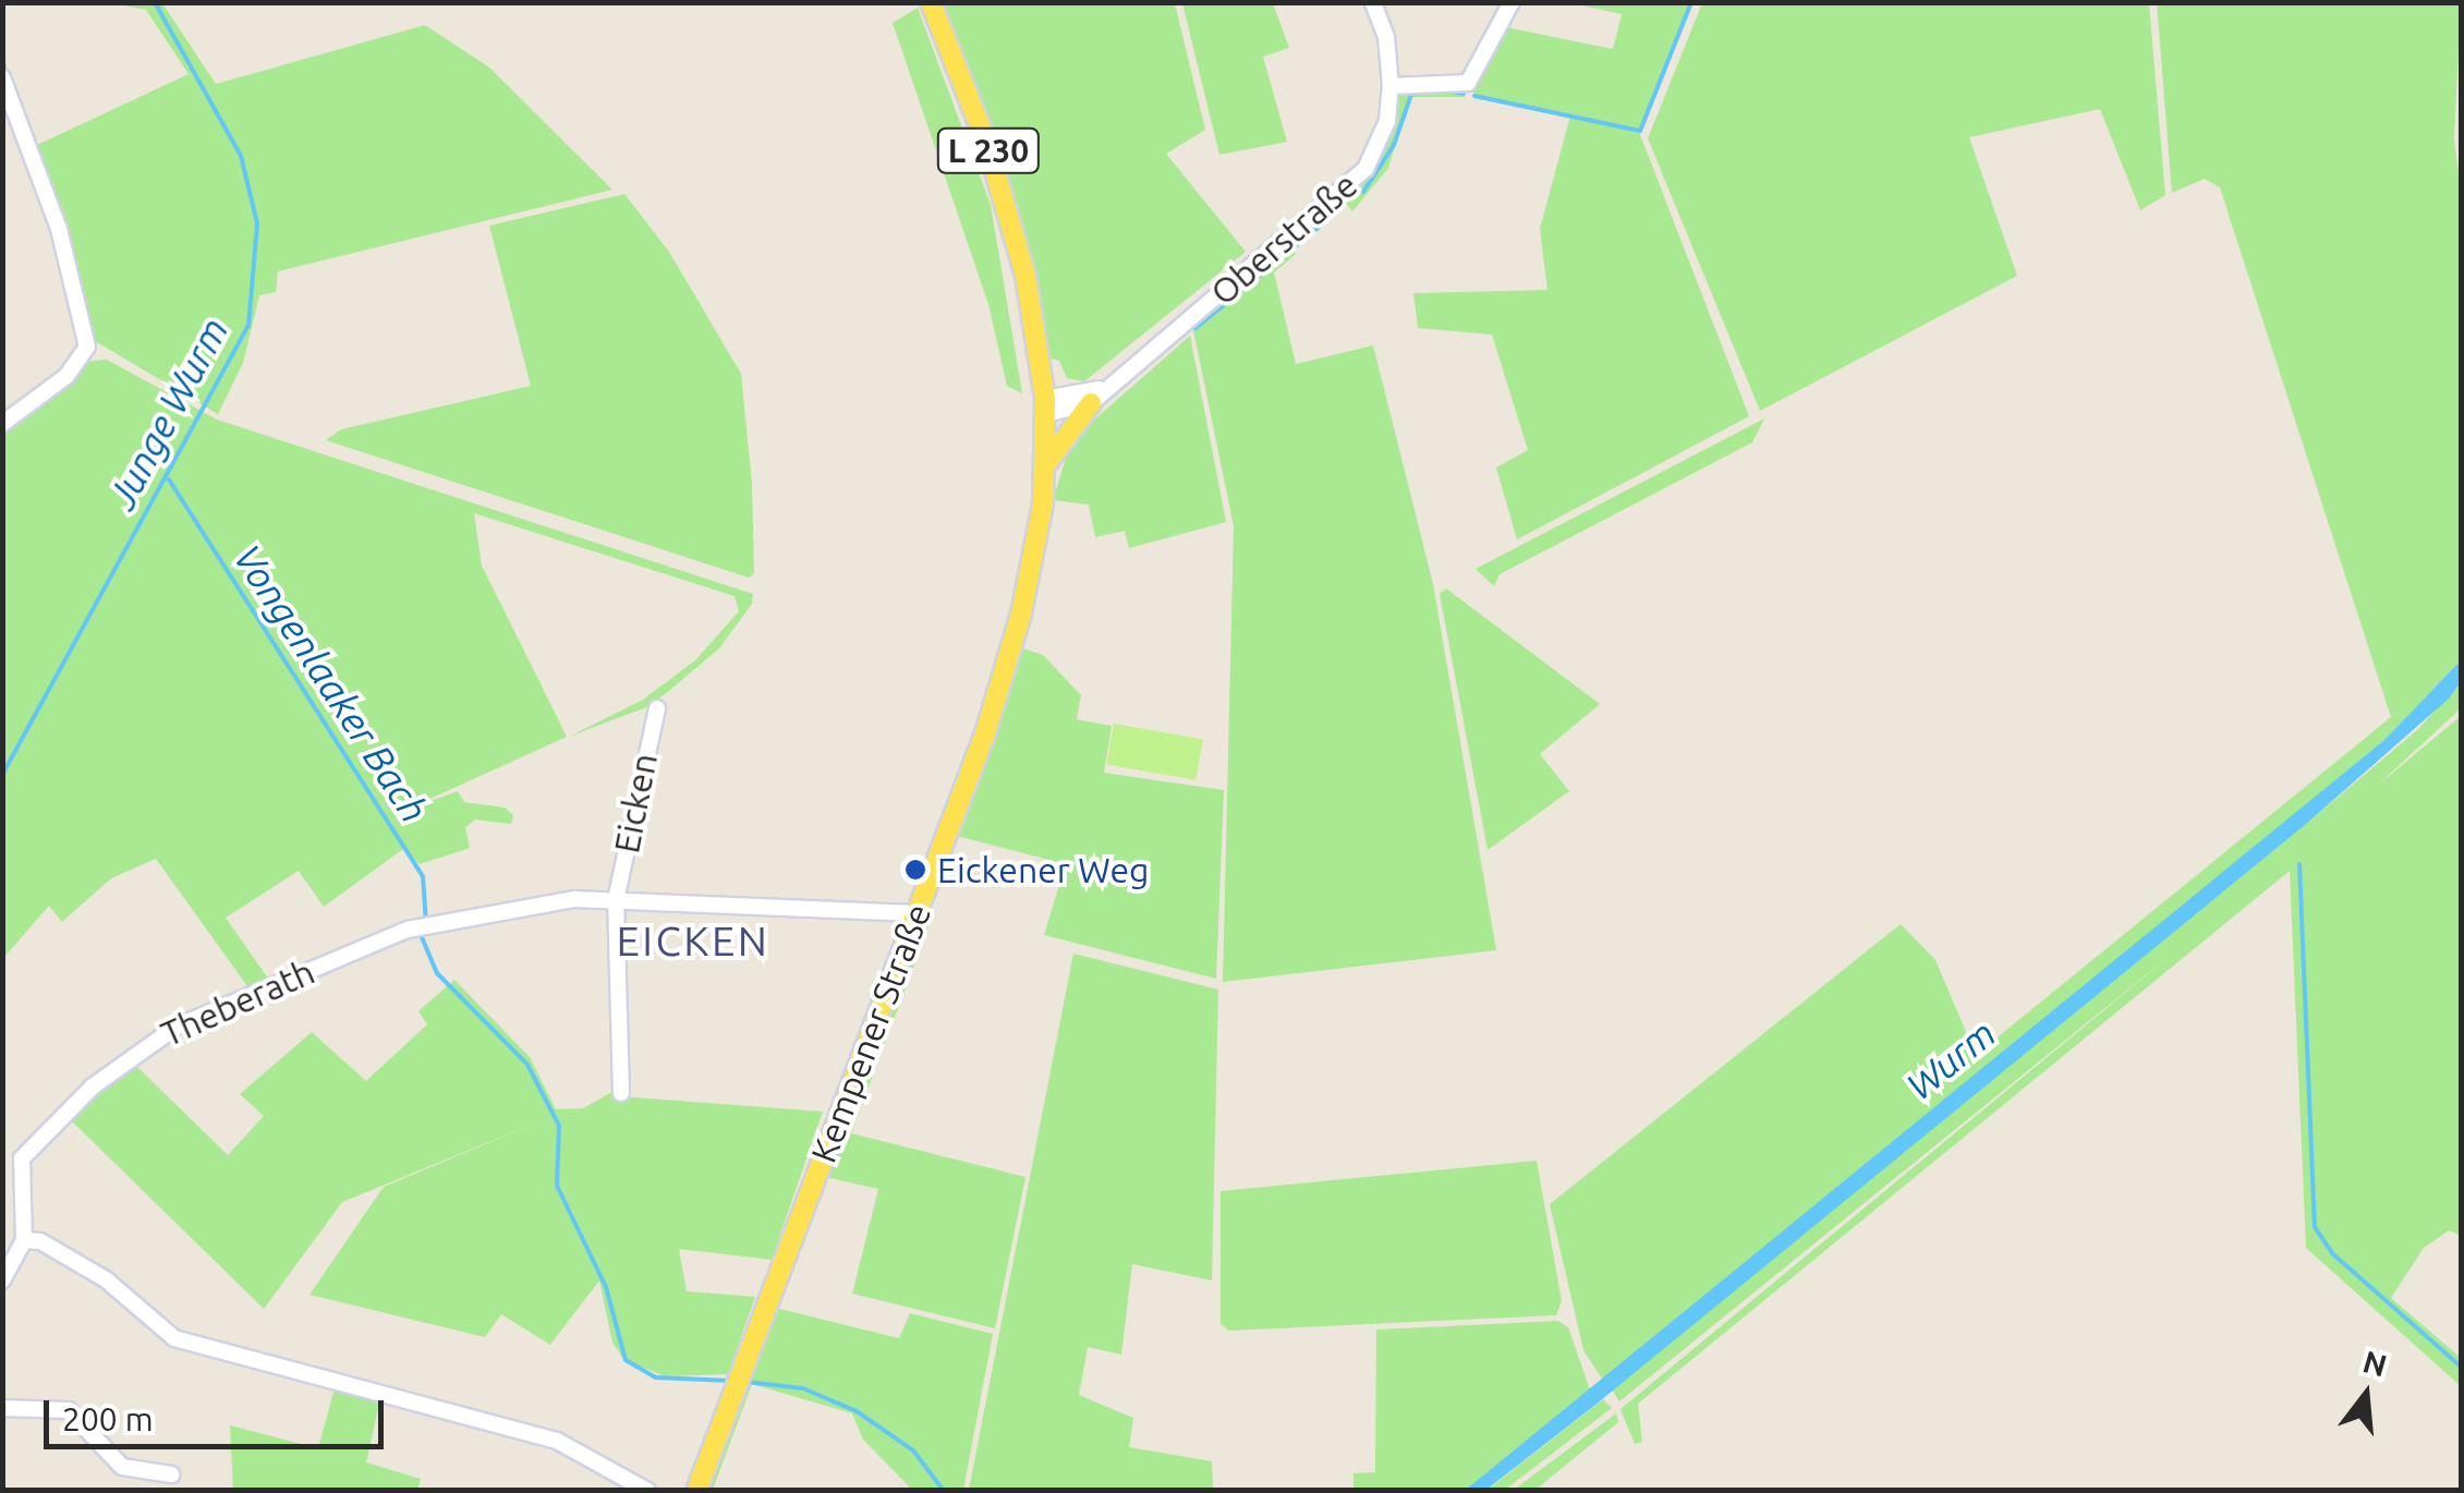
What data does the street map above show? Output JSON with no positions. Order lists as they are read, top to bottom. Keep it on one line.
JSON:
{"streets":{"main road":["L 230","Kempener Straße"],"street":["Oberstraße","Eicken","Theberath"]},"crossings":[["Eicken","Theberath"],["Eicken","Kempener Straße"]],"districts":["EICKEN"],"water":["Junge Wurm","Vongenlaaker Bach","Wurm"],"places":["Eickener Weg"],"scale_bar":"200 m","north":"top"}
